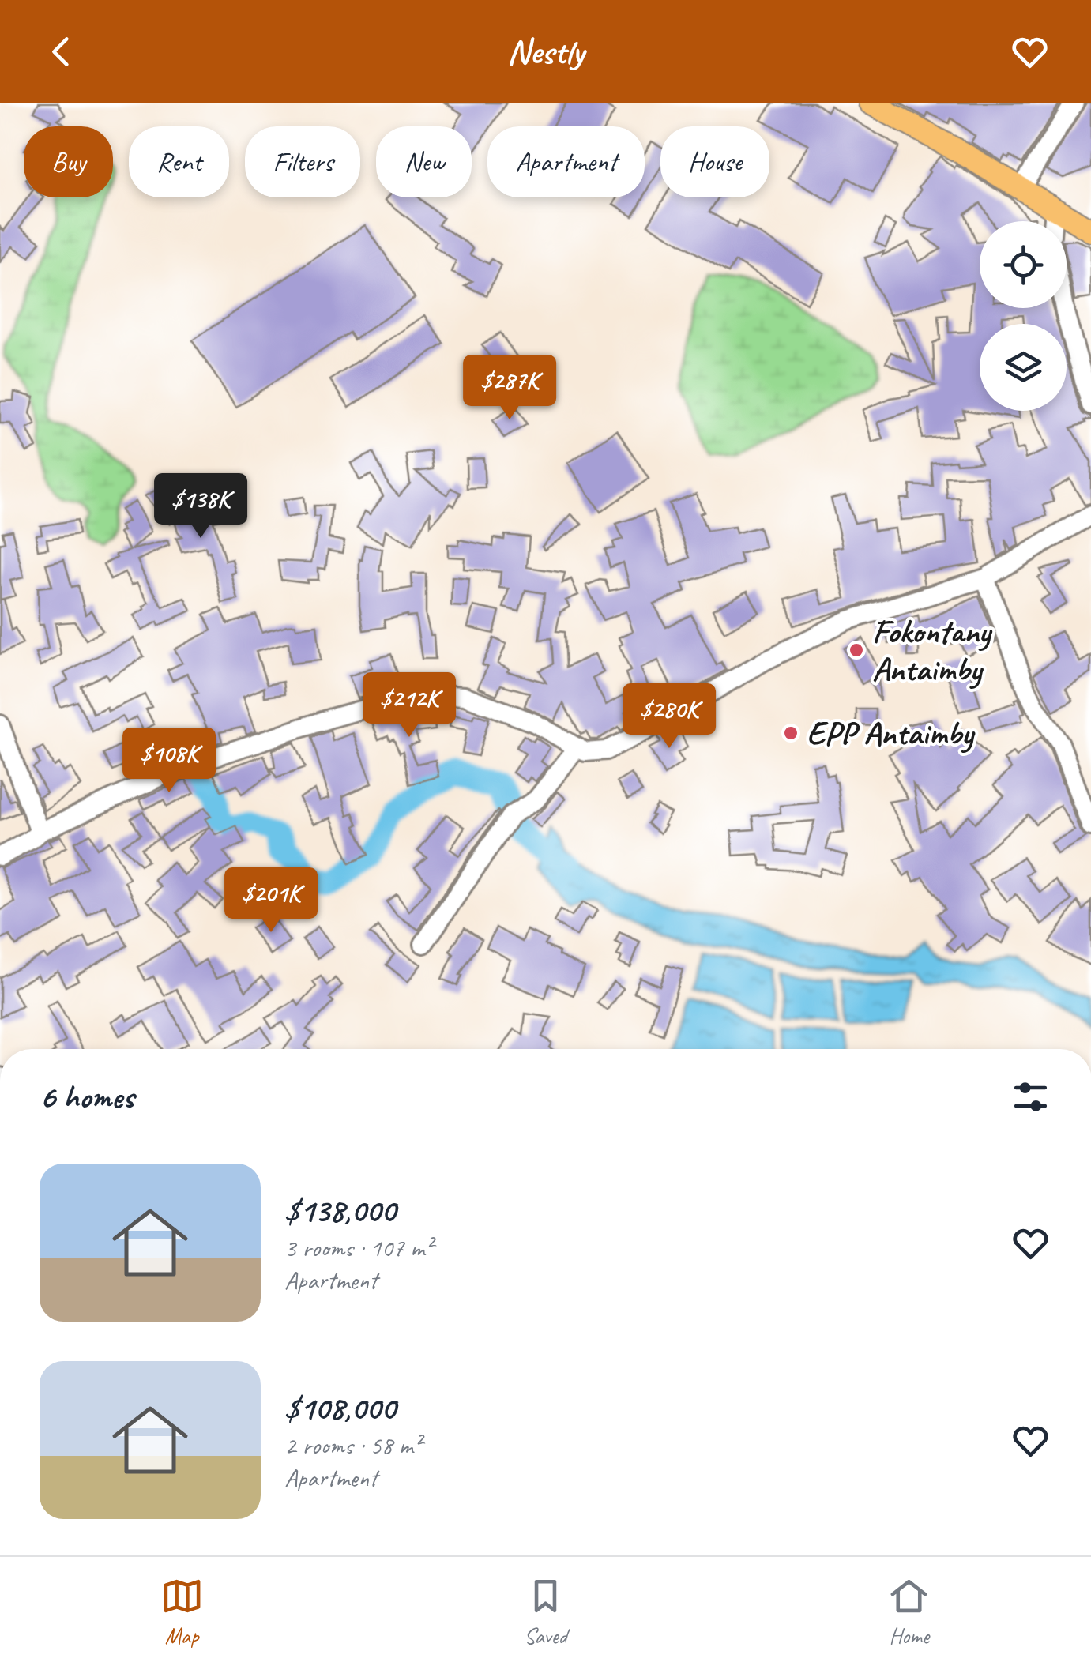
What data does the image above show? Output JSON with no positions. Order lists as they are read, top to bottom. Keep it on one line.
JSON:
{"places":["Fokontany Antaimby","EPP Antaimby"],"page":{"header":"Nestly","chip":["Buy","Rent","Filters","New","Apartment","House"],"price":["$287K","$138K","$212K","$280K","$108K","$201K"],"heading":"6 homes","list":[{"name":"$138,000","note":"3 rooms · 107 m² · Apartment"},{"name":"$108,000","note":"2 rooms · 58 m² · Apartment"}],"tabs":["Map","Saved","Home"]}}
